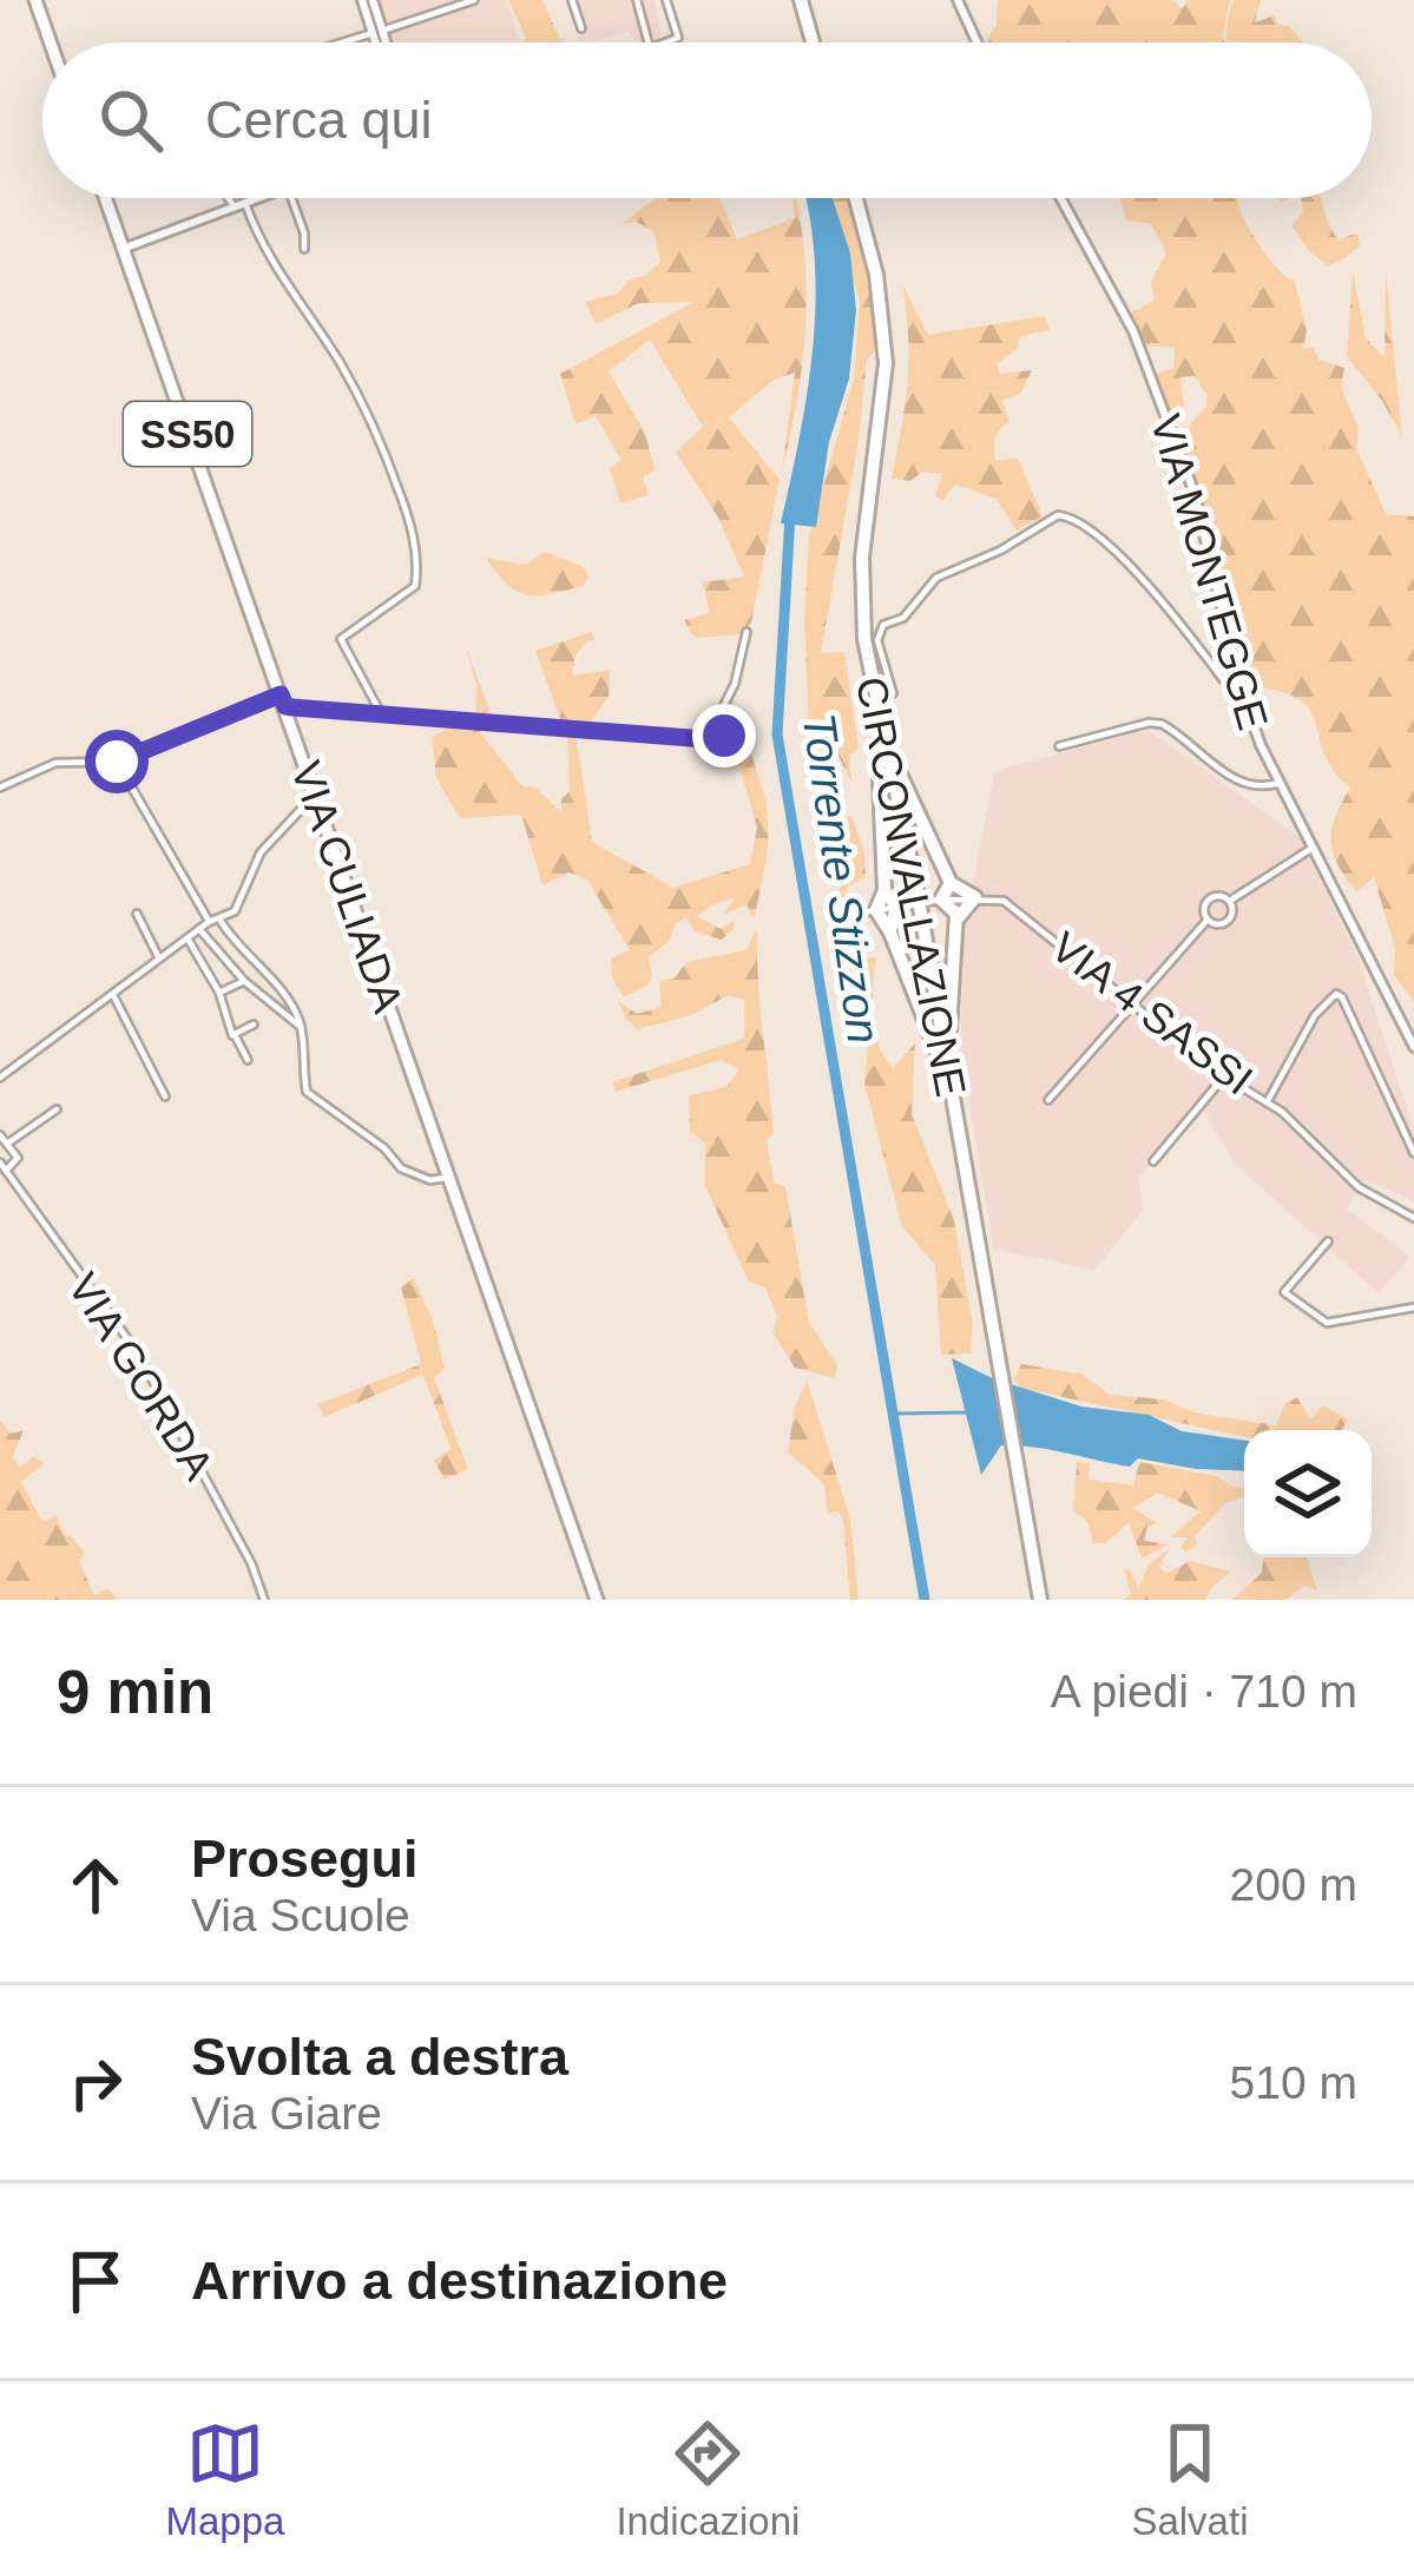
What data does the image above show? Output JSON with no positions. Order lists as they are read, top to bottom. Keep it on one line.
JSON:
{"streets":{"highway":["CIRCONVALLAZIONE"],"main road":["SS50","VIA CULIADA"],"street":["VIA MONTEGGE","VIA 4 SASSI","VIA GORDA"]},"water":["Torrente Stizzon"],"page":{"search":"Cerca qui","heading":["9 min","A piedi · 710 m"],"list":[["Prosegui","Via Scuole","200 m"],["Svolta a destra","Via Giare","510 m"],"Arrivo a destinazione"],"nav":["Mappa","Indicazioni","Salvati"]}}
